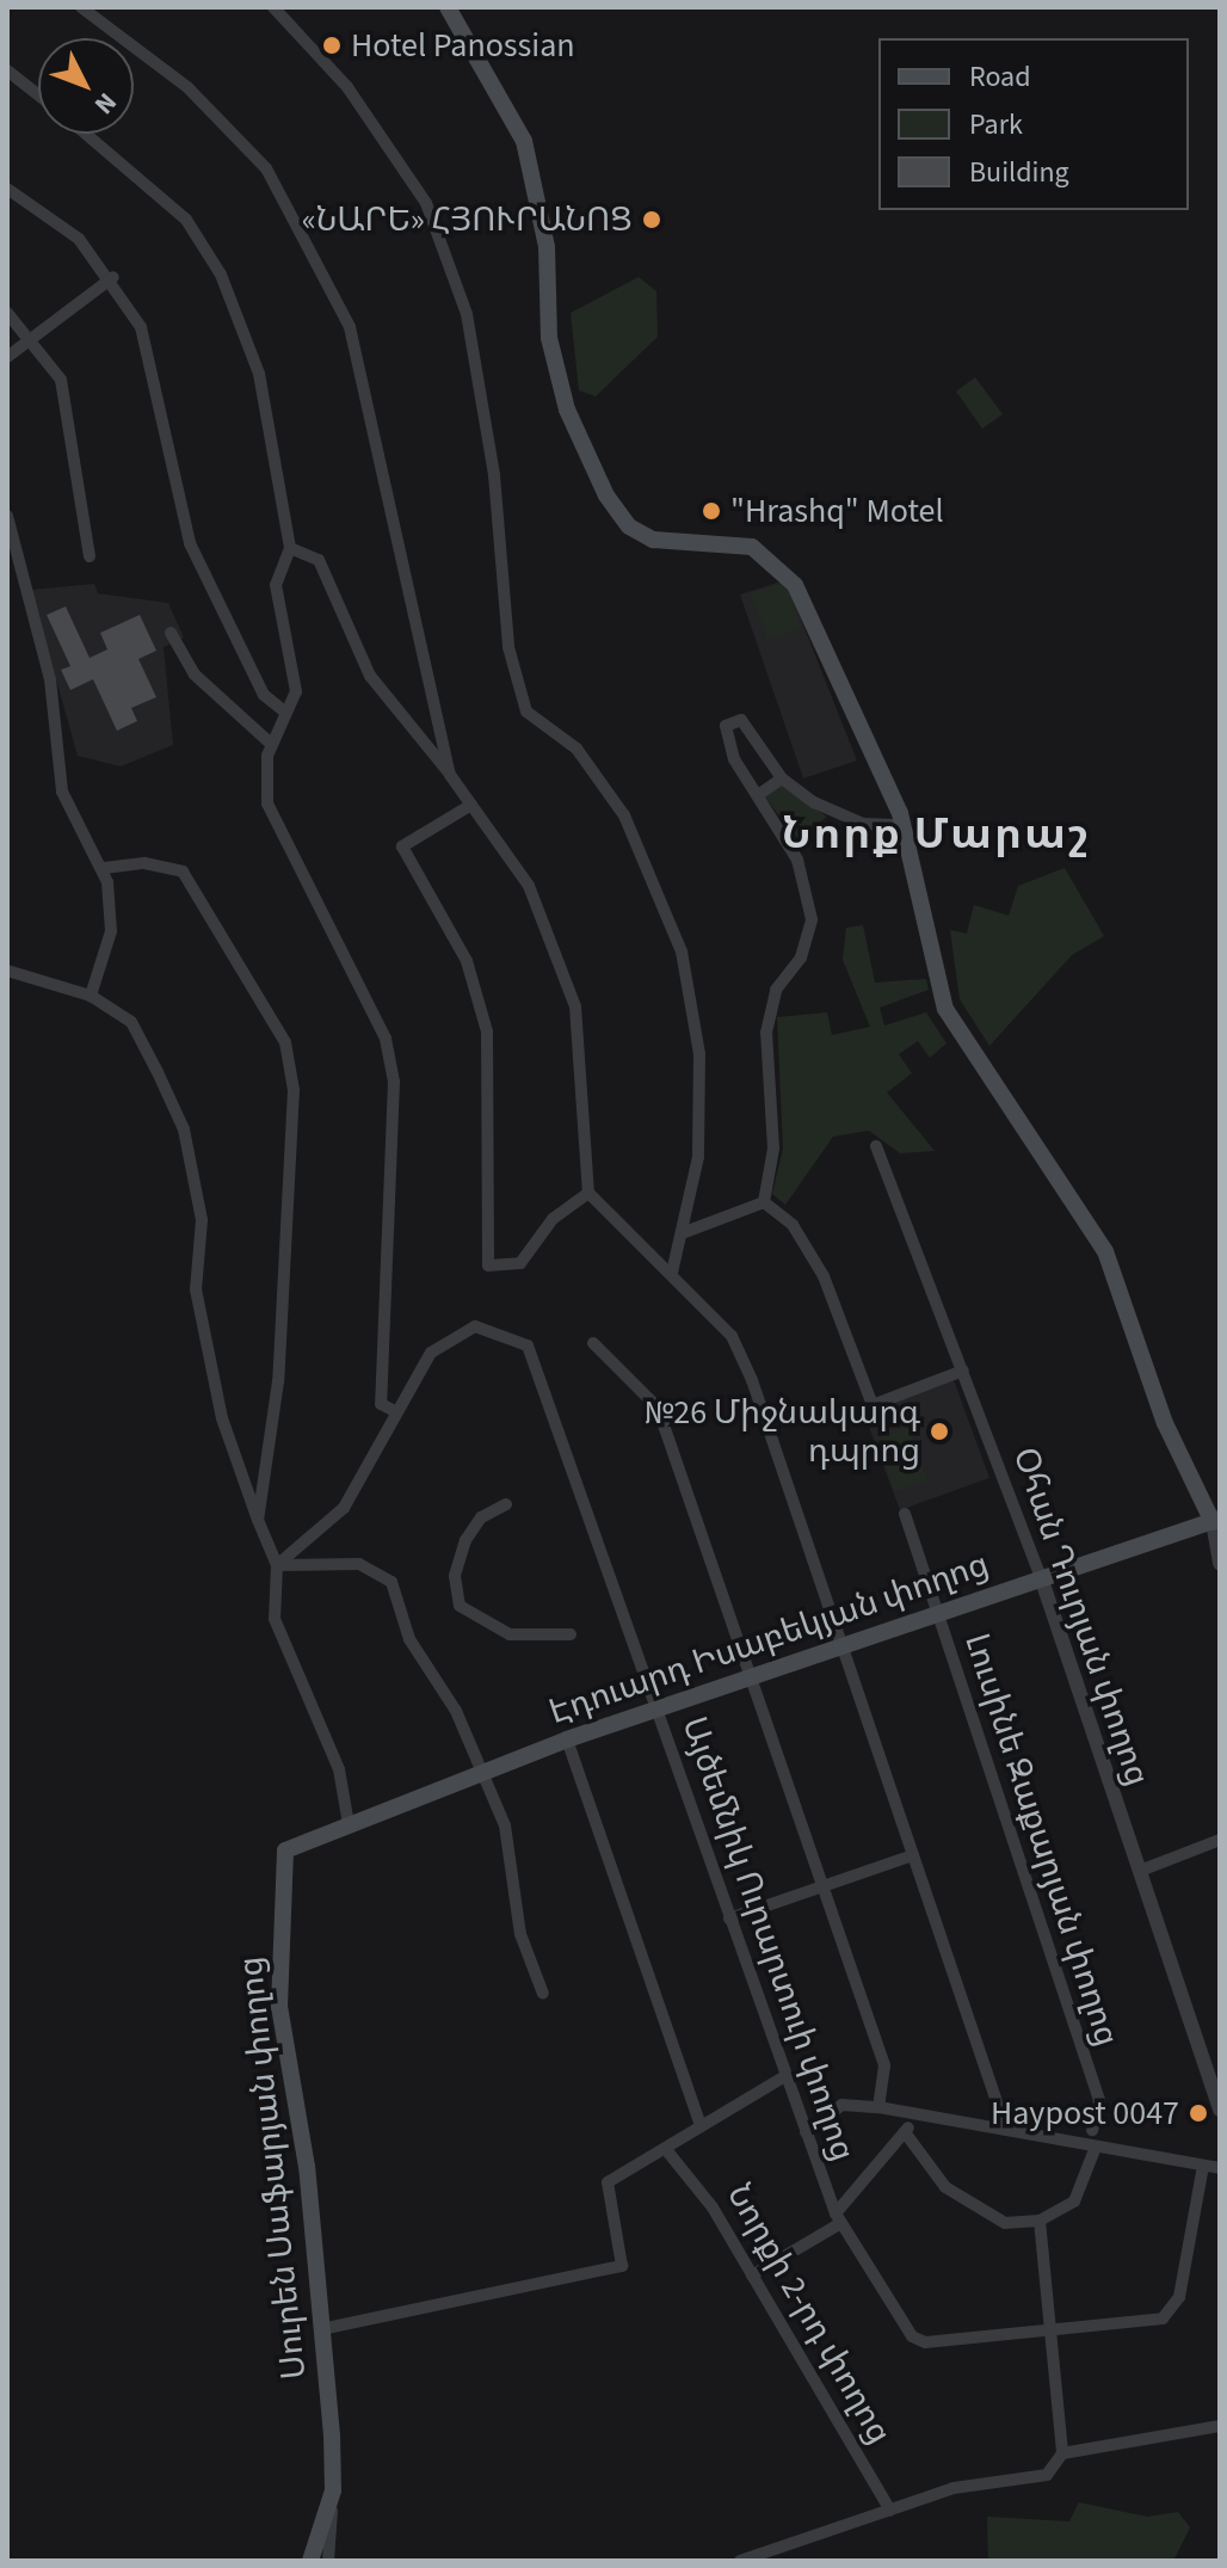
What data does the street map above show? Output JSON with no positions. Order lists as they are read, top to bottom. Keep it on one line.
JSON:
{"streets":{"main road":["Էդուարդ Իսաբեկյան փողոց","Սուրեն Սաֆարյան փողոց"],"street":["Օհան Դուրյան փողոց","Լուսինե Զաքարյան փողոց","Այծեմնիկ Ուրարտուի փողոց","Նորքի 2-րդ փողոց"]},"crossings":[["Օհան Դուրյան փողոց","Էդուարդ Իսաբեկյան փողոց"],["Էդուարդ Իսաբեկյան փողոց","Լուսինե Զաքարյան փողոց"],["Էդուարդ Իսաբեկյան փողոց","Այծեմնիկ Ուրարտուի փողոց"],["Էդուարդ Իսաբեկյան փողոց","Սուրեն Սաֆարյան փողոց"]],"districts":["Նորք Մարաշ"],"places":["Hotel Panossian","«ՆԱՐԵ» ՀՅՈՒՐԱՆՈՑ","\"Hrashq\" Motel","№26 Միջնակարգ դպրոց","Haypost 0047"],"legend":["Road","Park","Building"],"north":"bottom right"}
